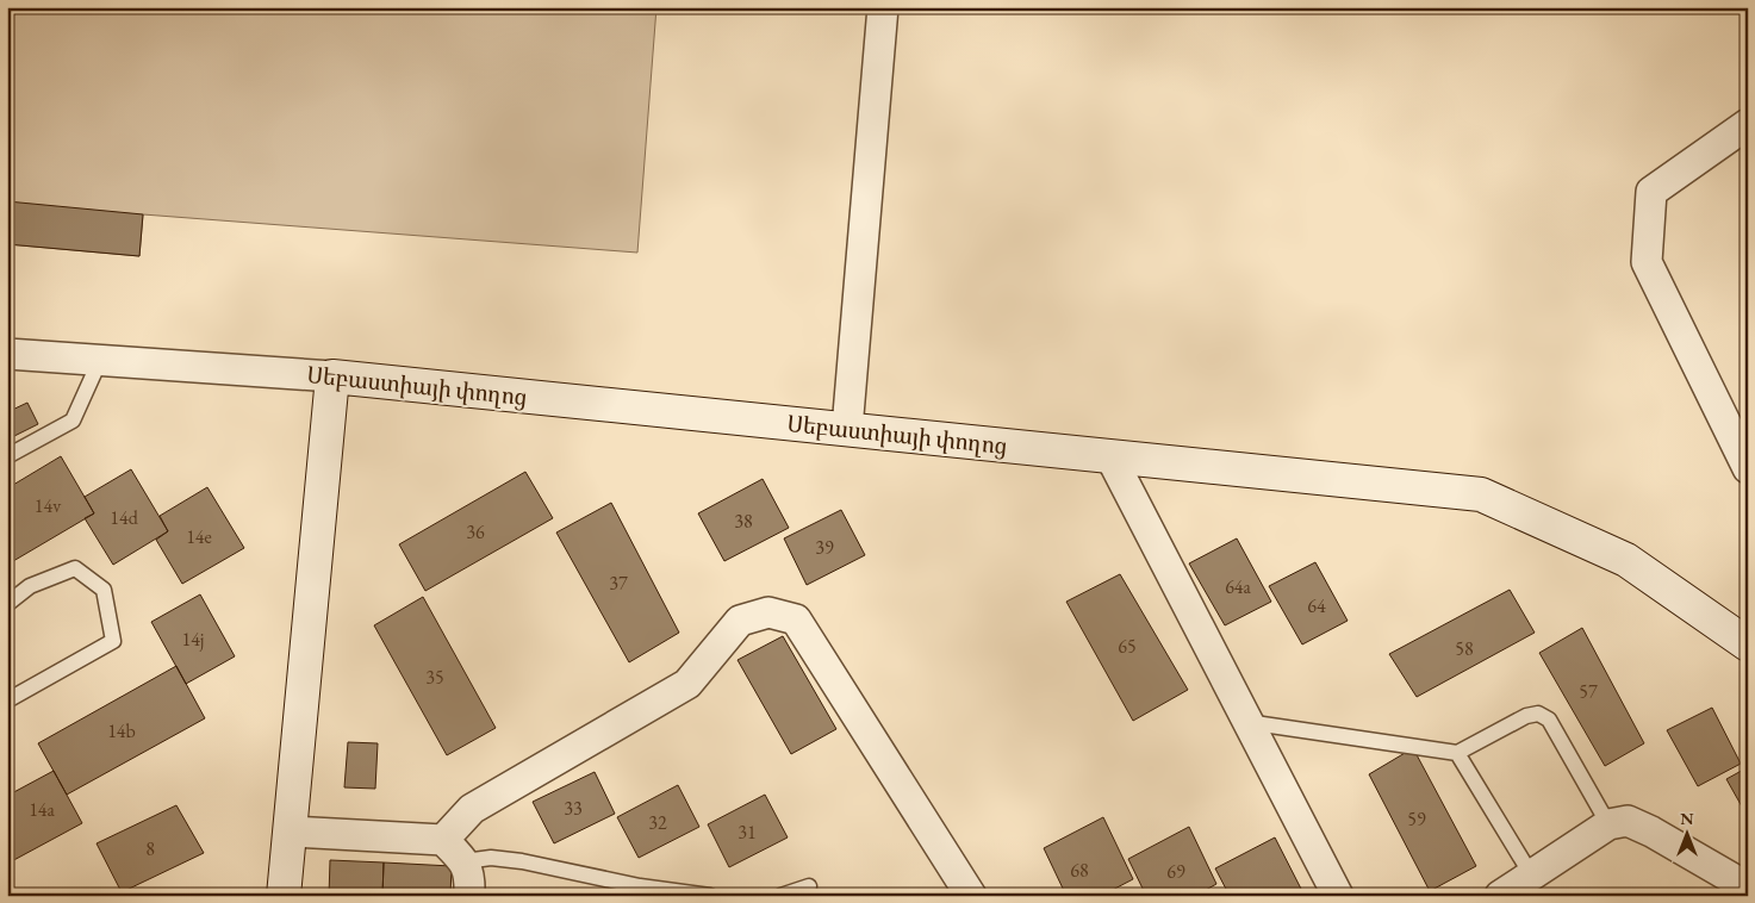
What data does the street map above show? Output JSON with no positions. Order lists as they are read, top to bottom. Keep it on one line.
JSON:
{"streets":{"street":["Սեբաստիայի փողոց"]},"house_numbers":["14v","14d","38","36","14e","39","37","64a","64","14j","65","58","35","57","14b","33","14a","59","32","31","8","68","69"],"north":"top"}
